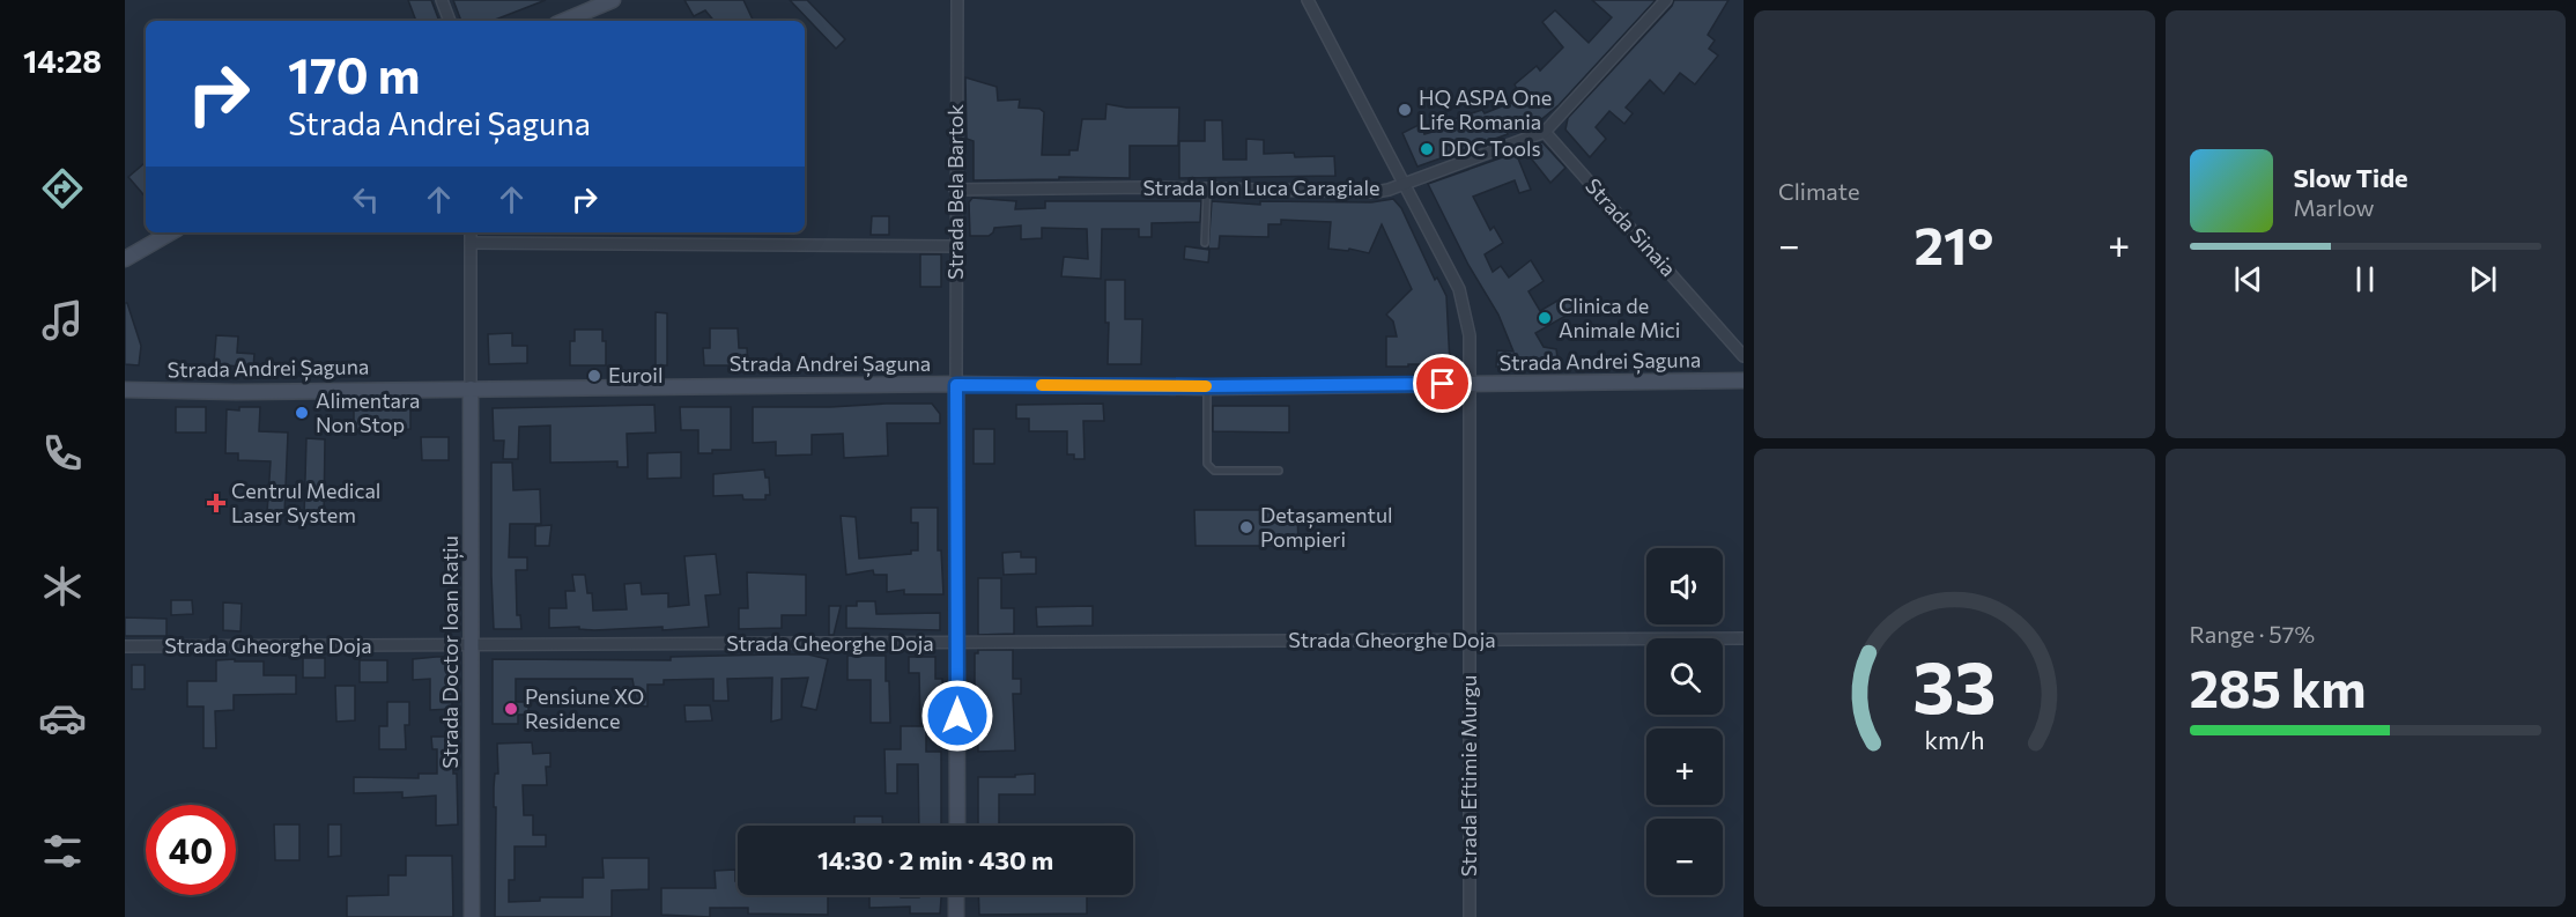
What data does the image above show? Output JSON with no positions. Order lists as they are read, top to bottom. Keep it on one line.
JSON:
{"streets":{"main road":["Strada Andrei Șaguna","Strada Doctor Ioan Rațiu"],"street":["Strada Ion Luca Caragiale","Strada Bela Bartok","Strada Sinaia","Strada Gheorghe Doja","Strada Eftimie Murgu"]},"crossings":[["Strada Ion Luca Caragiale","Strada Bela Bartok"],["Strada Ion Luca Caragiale","Strada Sinaia"],["Strada Ion Luca Caragiale","Strada Eftimie Murgu"],["Strada Bela Bartok","Strada Andrei Șaguna"],["Strada Andrei Șaguna","Strada Doctor Ioan Rațiu"],["Strada Andrei Șaguna","Strada Eftimie Murgu"],["Strada Gheorghe Doja","Strada Doctor Ioan Rațiu"],["Strada Gheorghe Doja","Strada Eftimie Murgu"]],"places":{"other":["HQ ASPA One Life Romania","DDC Tools","Clinica de Animale Mici","Euroil","Alimentara Non Stop","Detașamentul Pompieri","Pensiune XO Residence"],"health":["Centrul Medical Laser System"]},"page":{"tabs":"14:28","tile":["Climate",["Range · 57%","285 km"]],"turn":["170 m","Strada Andrei Șaguna"],"song":["Slow Tide","Marlow"],"heat":["−","21°","+"],"map_buttons":["+","−"],"limit":"40","trip":"14:30 · 2 min · 430 m","gauge":["33","km/h"]}}
